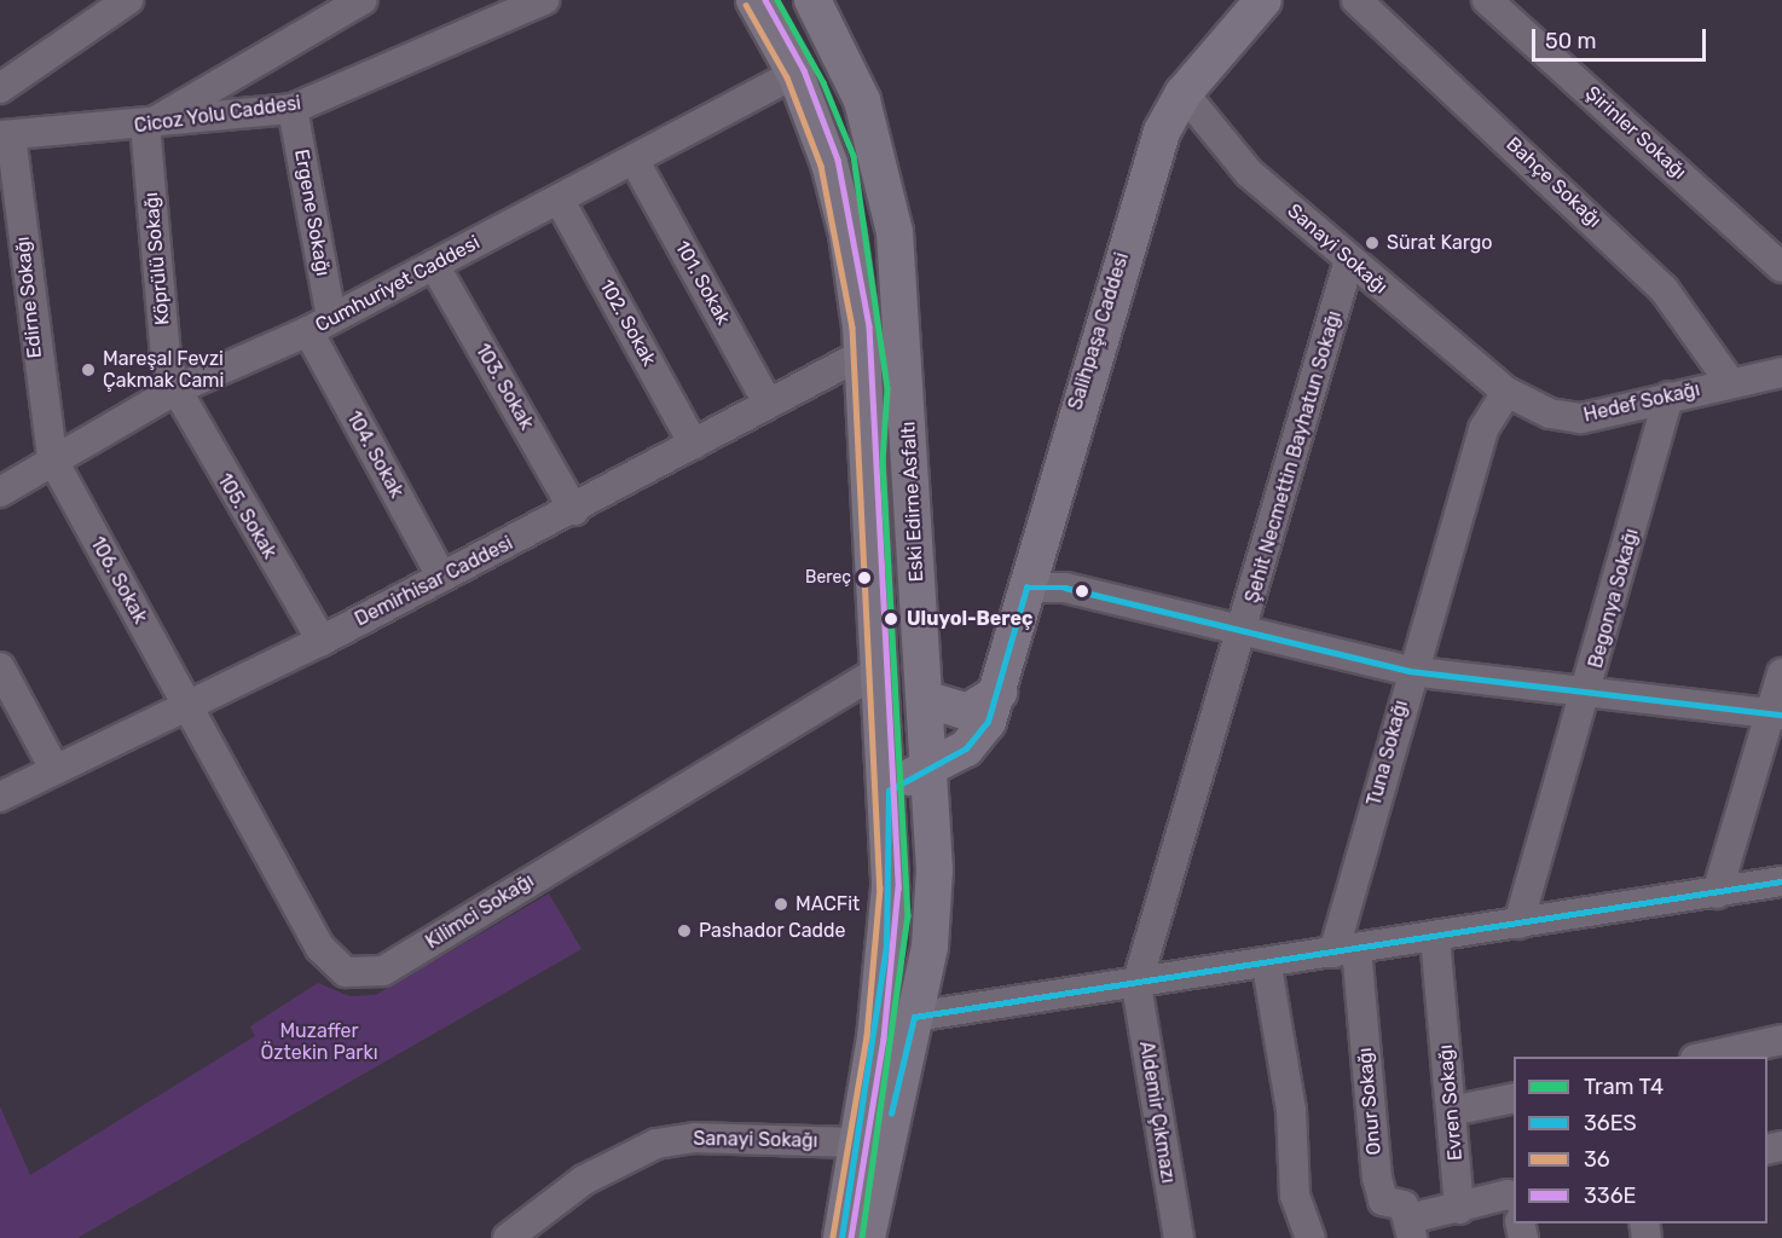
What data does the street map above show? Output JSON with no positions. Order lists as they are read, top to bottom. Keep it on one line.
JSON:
{"streets":{"main road":["Salihpaşa Caddesi","Eski Edirne Asfaltı"],"street":["Cicoz Yolu Caddesi","Şirinler Sokağı","Bahçe Sokağı","Ergene Sokağı","Sanayi Sokağı","Köprülü Sokağı","101. Sokak","Cumhuriyet Caddesi","Edirne Sokağı","102. Sokak","103. Sokak","Hedef Sokağı","104. Sokak","Şehit Necmettin Bayhatun Sokağı","105. Sokak","106. Sokak","Demirhisar Caddesi","Begonya Sokağı","Tuna Sokağı","Kilimci Sokağı","Onur Sokağı","Evren Sokağı","Aldemir Çıkmazı"]},"crossings":[["Cicoz Yolu Caddesi","Ergene Sokağı"],["Cicoz Yolu Caddesi","Köprülü Sokağı"],["Cicoz Yolu Caddesi","Edirne Sokağı"],["Bahçe Sokağı","Hedef Sokağı"],["Ergene Sokağı","Cumhuriyet Caddesi"],["Ergene Sokağı","104. Sokak"],["Sanayi Sokağı","Salihpaşa Caddesi"],["Sanayi Sokağı","Hedef Sokağı"],["Sanayi Sokağı","Şehit Necmettin Bayhatun Sokağı"],["Sanayi Sokağı","Eski Edirne Asfaltı"],["Sanayi Sokağı","Tuna Sokağı"],["Köprülü Sokağı","Cumhuriyet Caddesi"],["Köprülü Sokağı","105. Sokak"],["101. Sokak","Cumhuriyet Caddesi"],["101. Sokak","Demirhisar Caddesi"],["Cumhuriyet Caddesi","Edirne Sokağı"],["Cumhuriyet Caddesi","102. Sokak"],["Cumhuriyet Caddesi","103. Sokak"],["Cumhuriyet Caddesi","104. Sokak"],["Cumhuriyet Caddesi","Eski Edirne Asfaltı"],["Cumhuriyet Caddesi","105. Sokak"],["Cumhuriyet Caddesi","106. Sokak"],["Edirne Sokağı","106. Sokak"],["102. Sokak","Demirhisar Caddesi"],["Salihpaşa Caddesi","Eski Edirne Asfaltı"],["103. Sokak","Demirhisar Caddesi"],["Hedef Sokağı","Begonya Sokağı"],["Hedef Sokağı","Tuna Sokağı"],["104. Sokak","Demirhisar Caddesi"],["Şehit Necmettin Bayhatun Sokağı","Aldemir Çıkmazı"],["Eski Edirne Asfaltı","Demirhisar Caddesi"],["Eski Edirne Asfaltı","Kilimci Sokağı"],["105. Sokak","Demirhisar Caddesi"],["106. Sokak","Demirhisar Caddesi"],["106. Sokak","Kilimci Sokağı"],["Demirhisar Caddesi","Kilimci Sokağı"],["Tuna Sokağı","Onur Sokağı"]],"parks":["Muzaffer Öztekin Parkı"],"places":["Sürat Kargo","Mareşal Fevzi Çakmak Cami","Bereç","Uluyol-Bereç","MACFit","Pashador Cadde"],"lines":["tram line T4","transit line 336E","transit line 36","transit line 36ES"],"legend":["Tram T4","36ES","36","336E"],"scale_bar":"50 m"}
